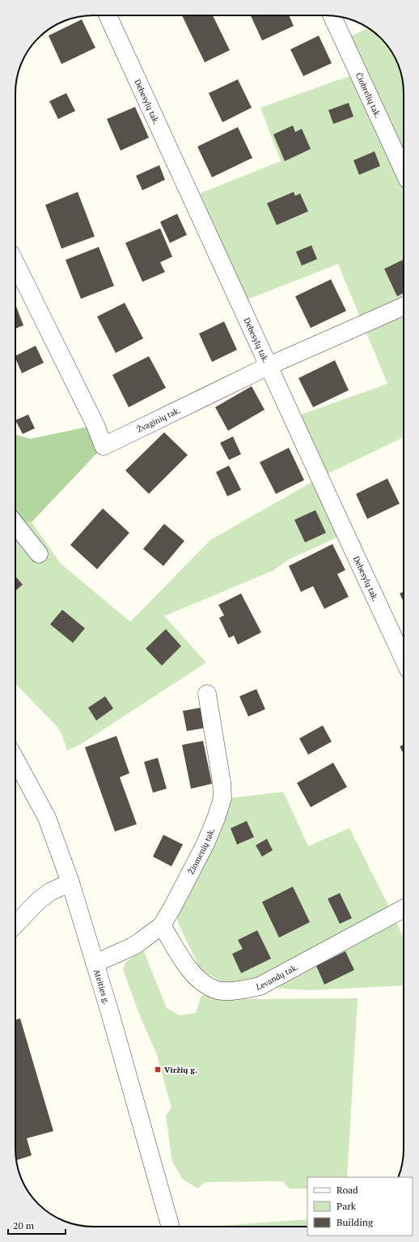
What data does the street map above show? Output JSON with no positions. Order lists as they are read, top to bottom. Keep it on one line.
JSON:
{"streets":{"street":["Čiobrelių tak.","Debesylų tak.","Žvaginių tak.","Žiomenių tak.","Levandų tak.","Ateities g."]},"crossings":[["Debesylų tak.","Žvaginių tak."],["Žiomenių tak.","Levandų tak."],["Žiomenių tak.","Ateities g."]],"places":{"transit":["Viržių g."]},"legend":["Road","Park","Building"],"scale_bar":"20 m"}
